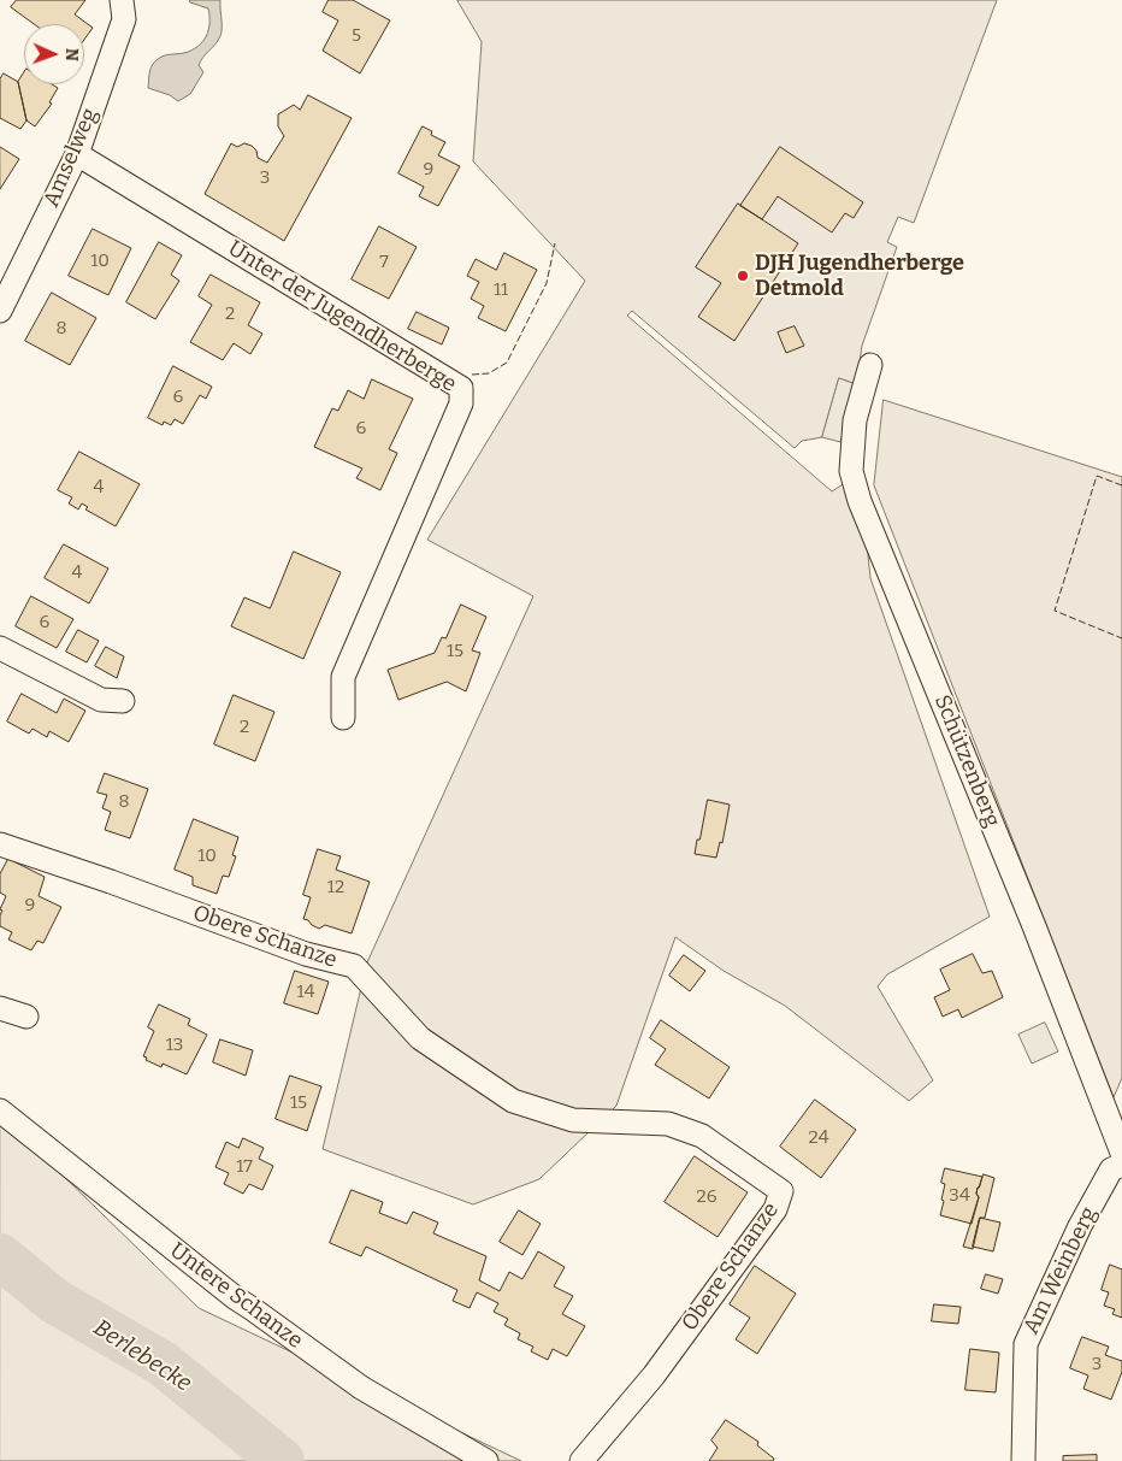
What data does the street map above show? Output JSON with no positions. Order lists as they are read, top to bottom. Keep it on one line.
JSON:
{"streets":{"street":["Amselweg","Unter der Jugendherberge","Schützenberg","Obere Schanze","Am Weinberg","Untere Schanze"]},"crossings":[["Amselweg","Unter der Jugendherberge"]],"water":["Berlebecke"],"places":["DJH Jugendherberge Detmold"],"house_numbers":["5","9","3","10","7","11","2","8","6","6","4","4","6","15","2","8","10","12","9","14","13","15","24","17","34","26","3"],"north":"right"}
